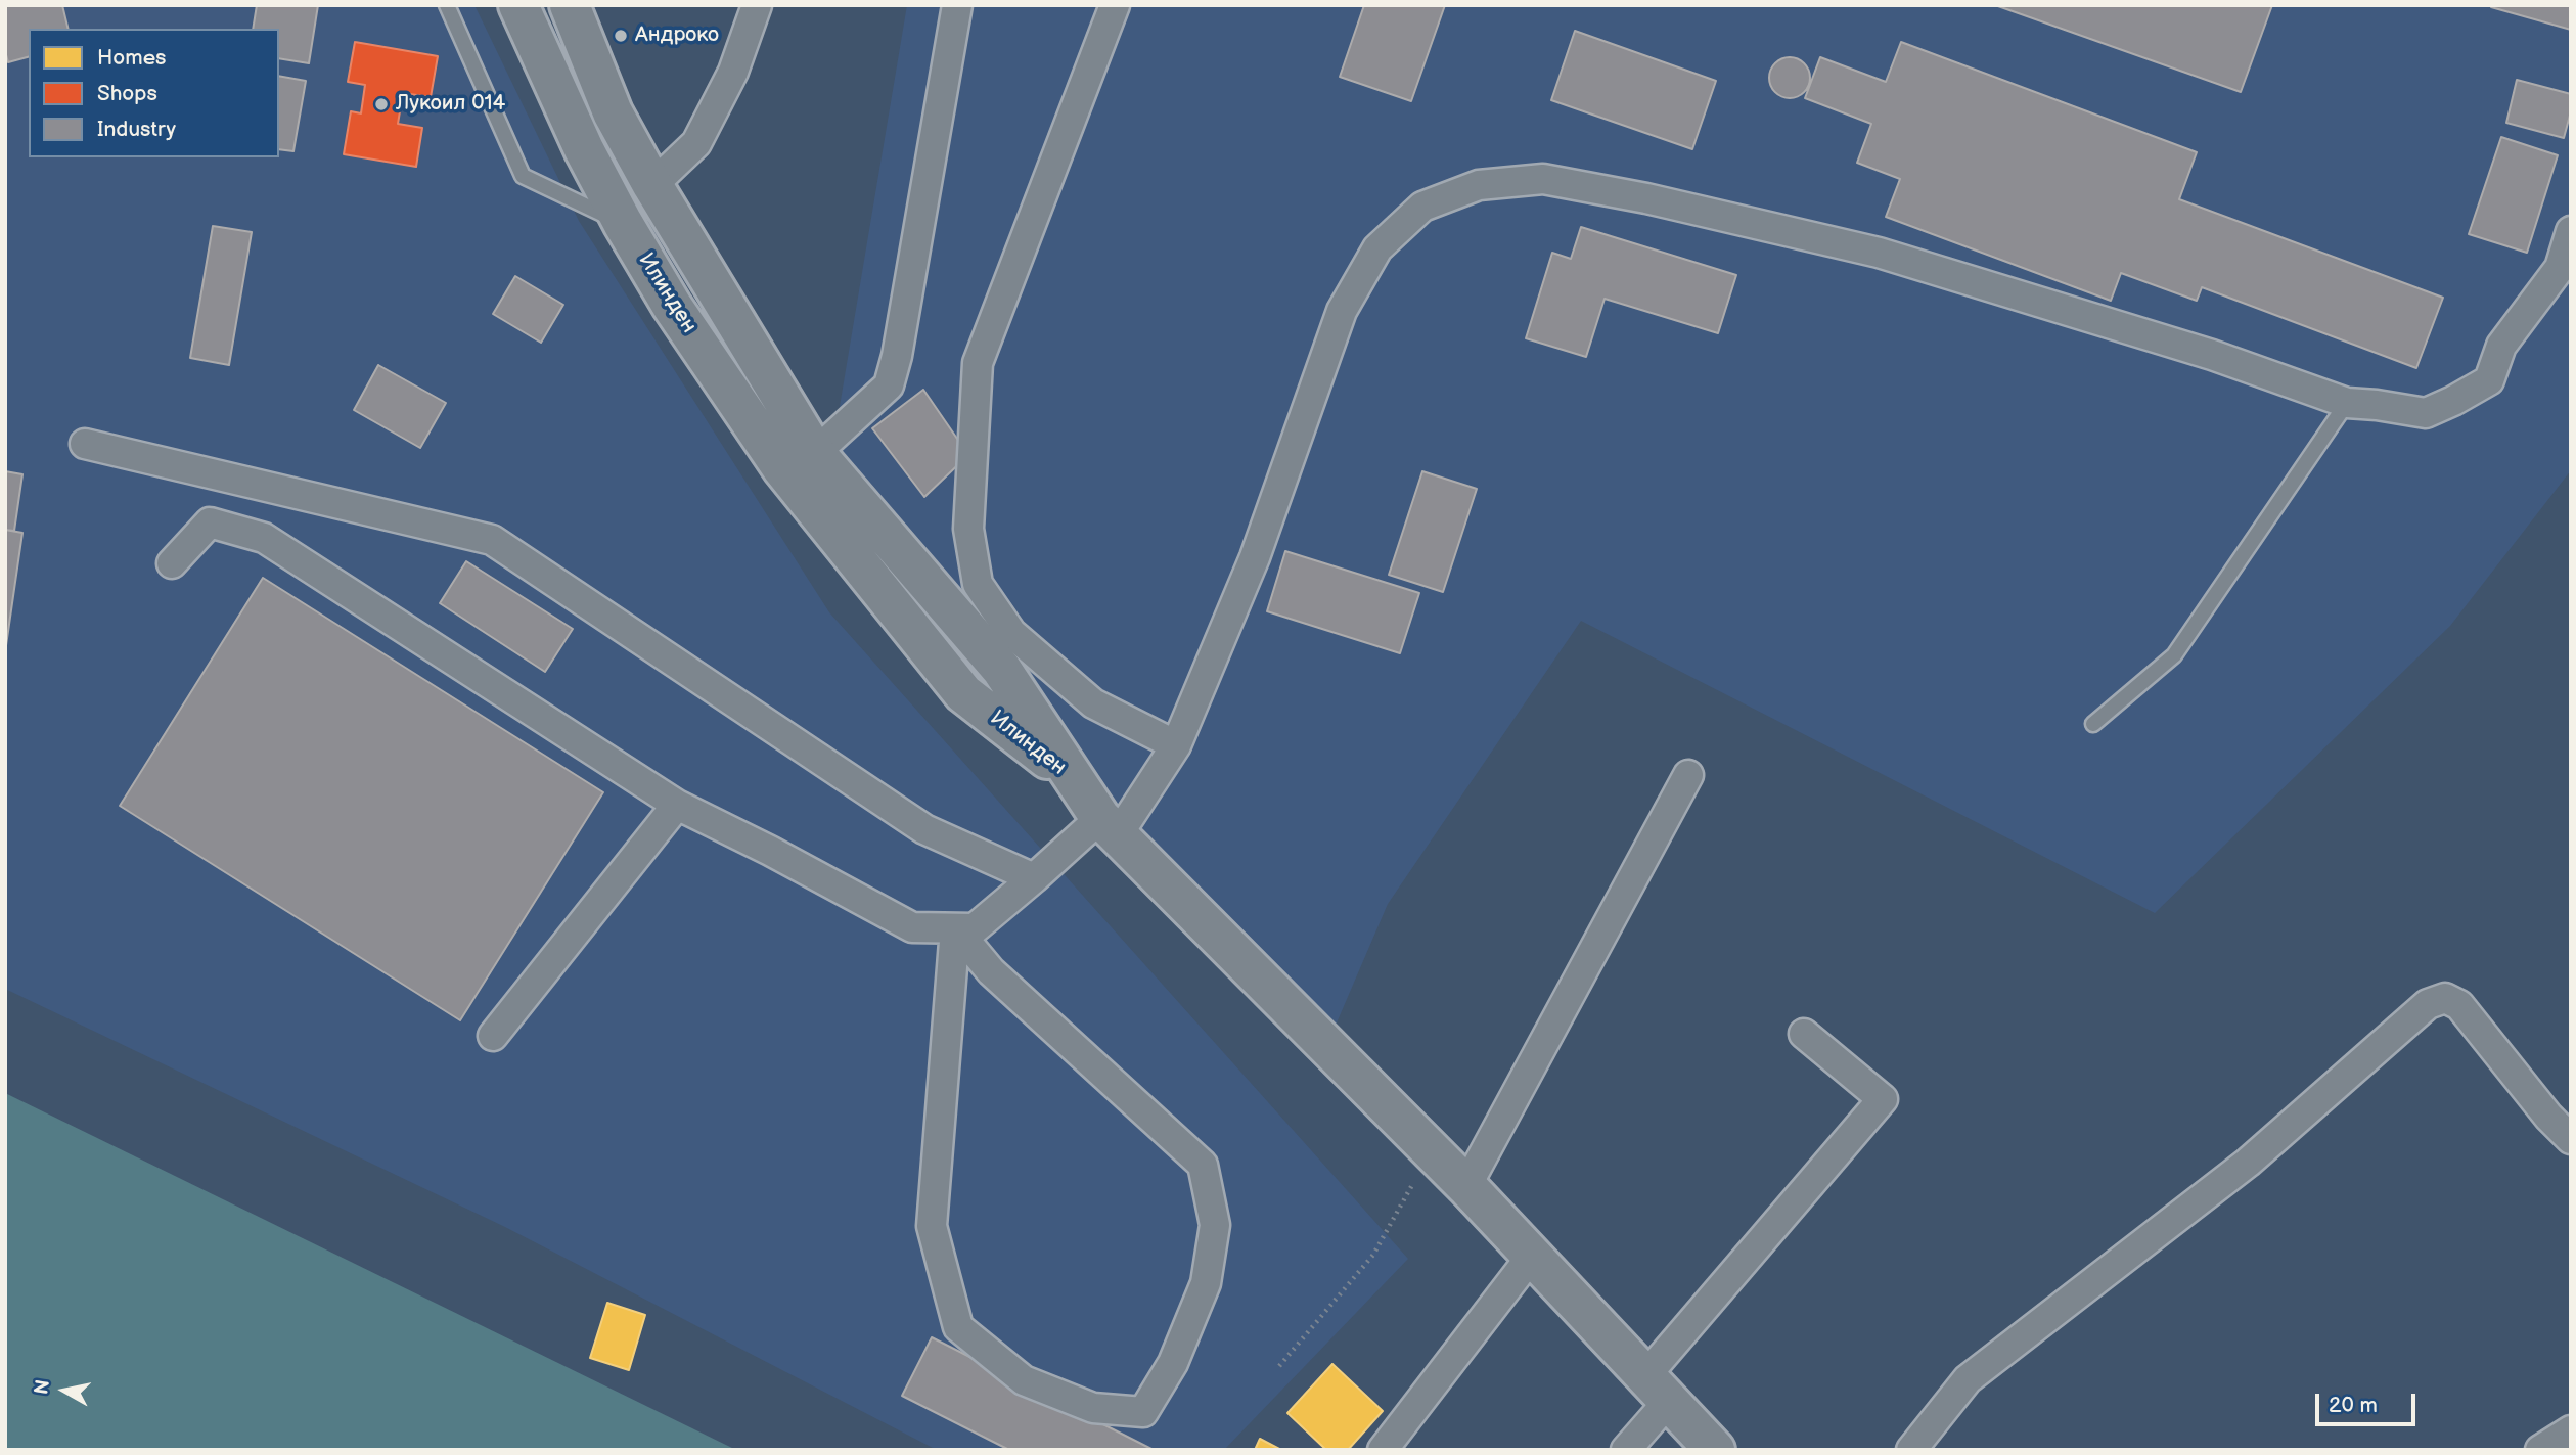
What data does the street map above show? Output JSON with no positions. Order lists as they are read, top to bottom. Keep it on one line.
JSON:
{"streets":{"main road":["Илинден"]},"places":["Андроко","Лукоил 014"],"legend":["Homes","Shops","Industry"],"scale_bar":"20 m","north":"left"}
